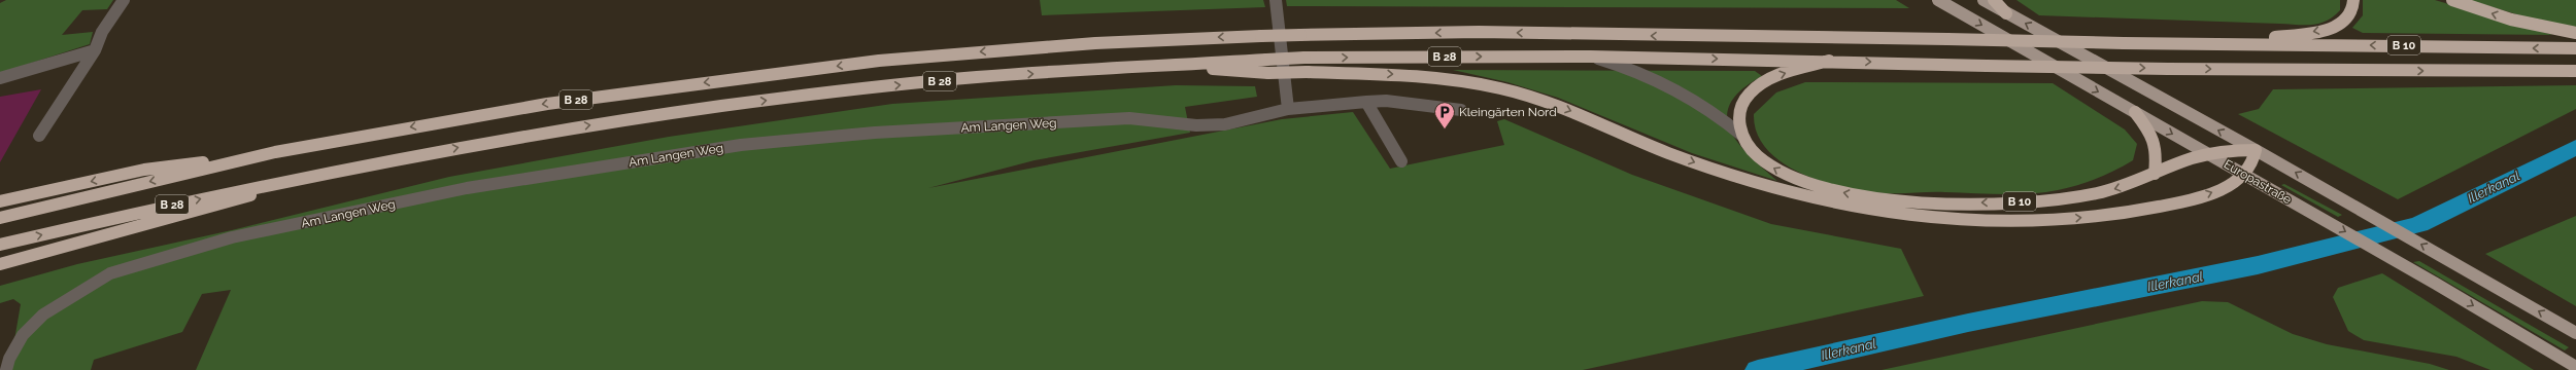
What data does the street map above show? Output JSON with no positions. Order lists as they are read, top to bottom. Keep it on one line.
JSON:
{"streets":{"highway":["B 10","B 28"],"main road":["Europastraße"],"street":["Am Langen Weg"]},"crossings":[["B 10","B 28"],["B 10","Europastraße"]],"water":["Illerkanal"],"places":{"parking":["Kleingärten Nord"]}}
